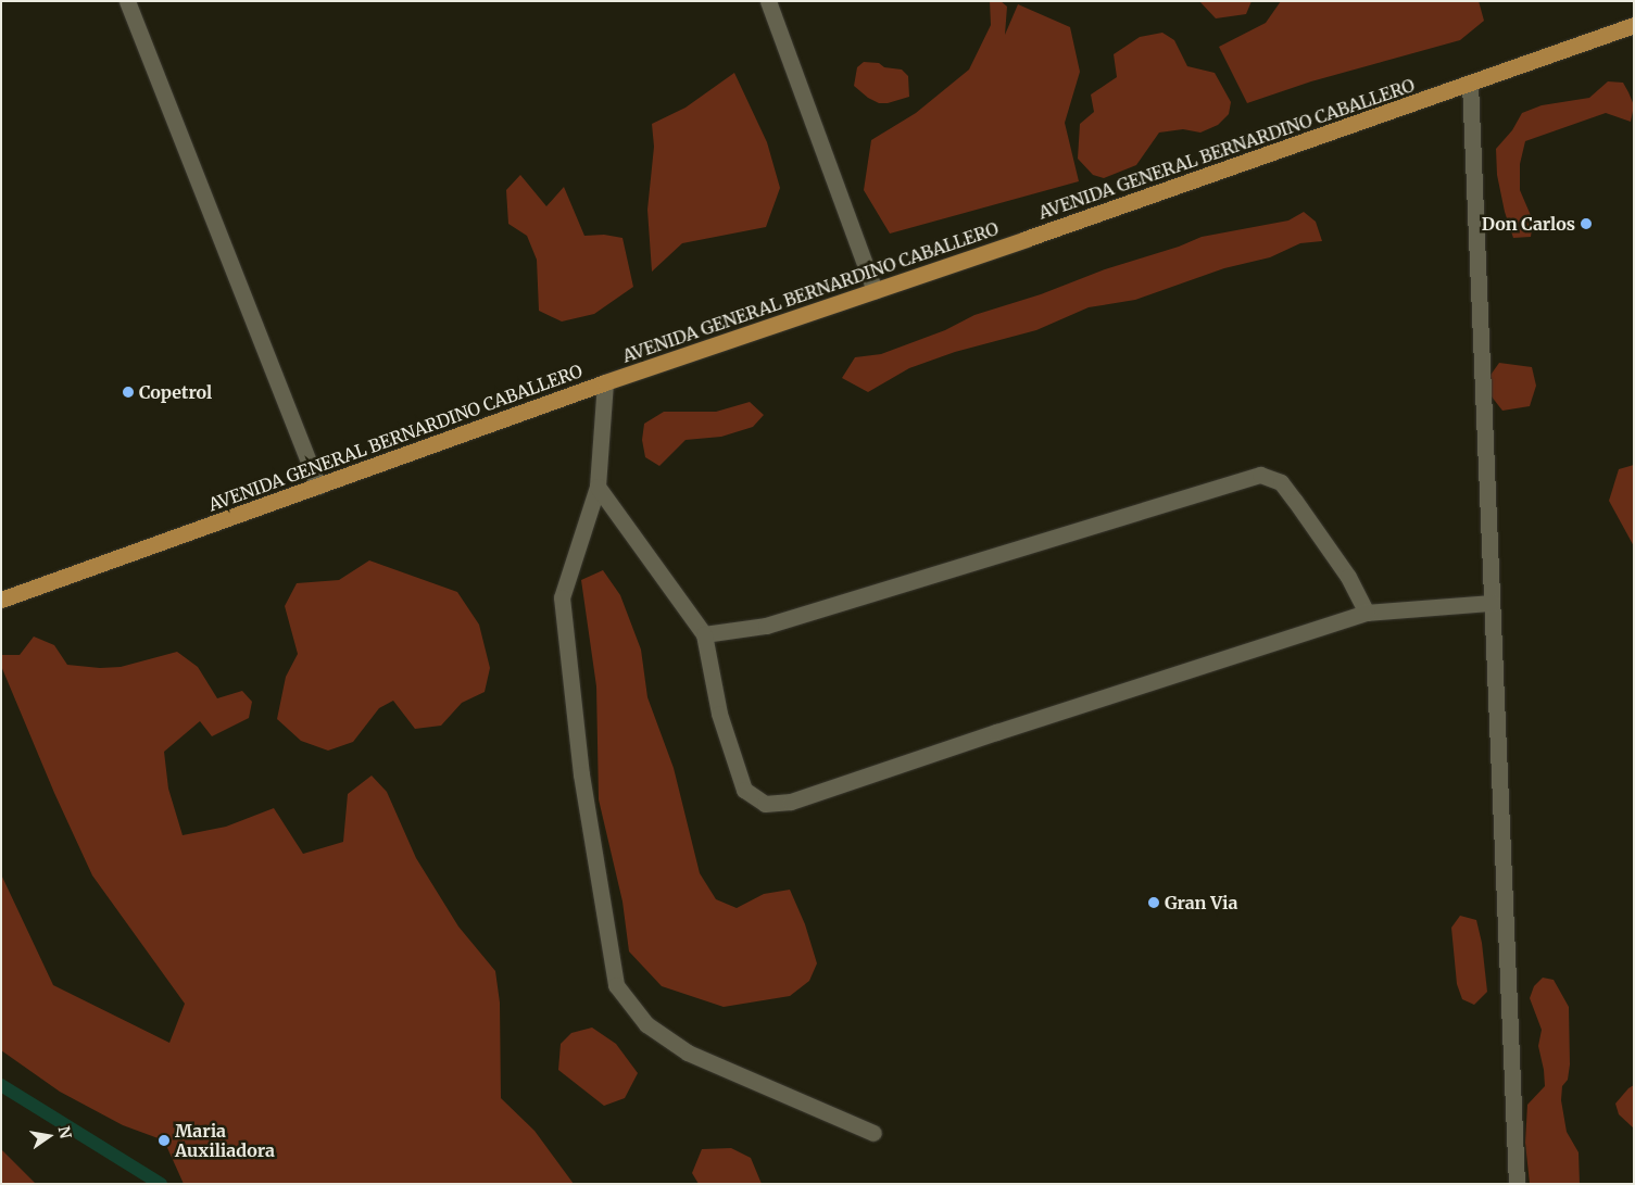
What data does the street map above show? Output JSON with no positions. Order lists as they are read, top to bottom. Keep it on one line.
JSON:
{"streets":{"main road":["AVENIDA GENERAL BERNARDINO CABALLERO"]},"places":["Don Carlos","Copetrol","Gran Via","Maria Auxiliadora"],"north":"right"}
